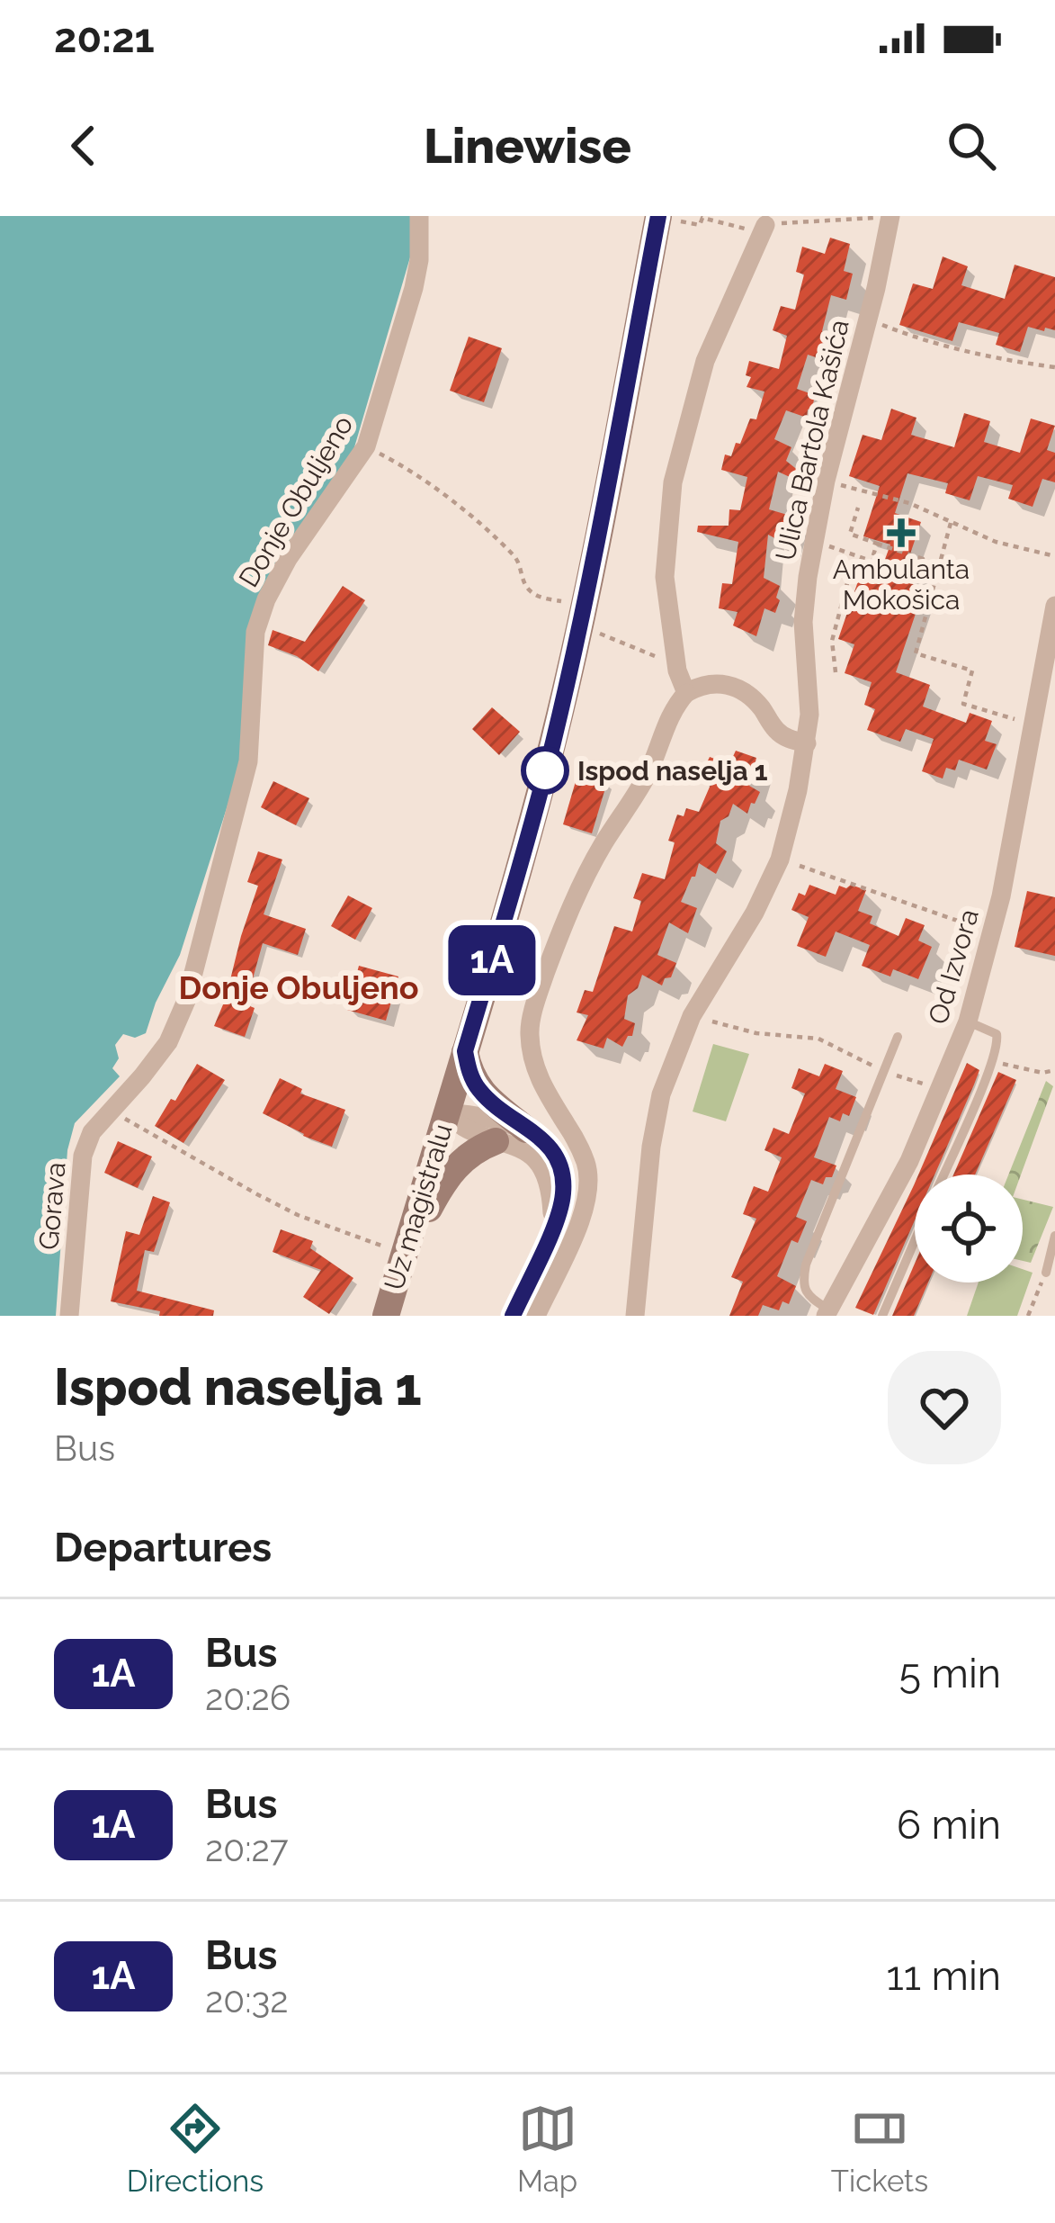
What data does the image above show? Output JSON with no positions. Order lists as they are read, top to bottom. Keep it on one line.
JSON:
{"streets":{"main road":["Uz magistralu"],"street":["Ulica Bartola Kašića","Donje Obuljeno","Od Izvora","Gorava"]},"crossings":[["Donje Obuljeno","Gorava"]],"districts":["Donje Obuljeno"],"places":{"health":["Ambulanta Mokošica"],"other":["Ispod naselja 1"]},"lines":["bus line 1A"],"page":{"status":"20:21","header":"Linewise","on_map":"1A","heading":[["Ispod naselja 1","Bus"],"Departures"],"list":[{"mark":"1A","name":"Bus","note":"20:26","value":"5 min"},{"mark":"1A","name":"Bus","note":"20:27","value":"6 min"},{"mark":"1A","name":"Bus","note":"20:32","value":"11 min"}],"tabs":["Directions","Map","Tickets"]}}
